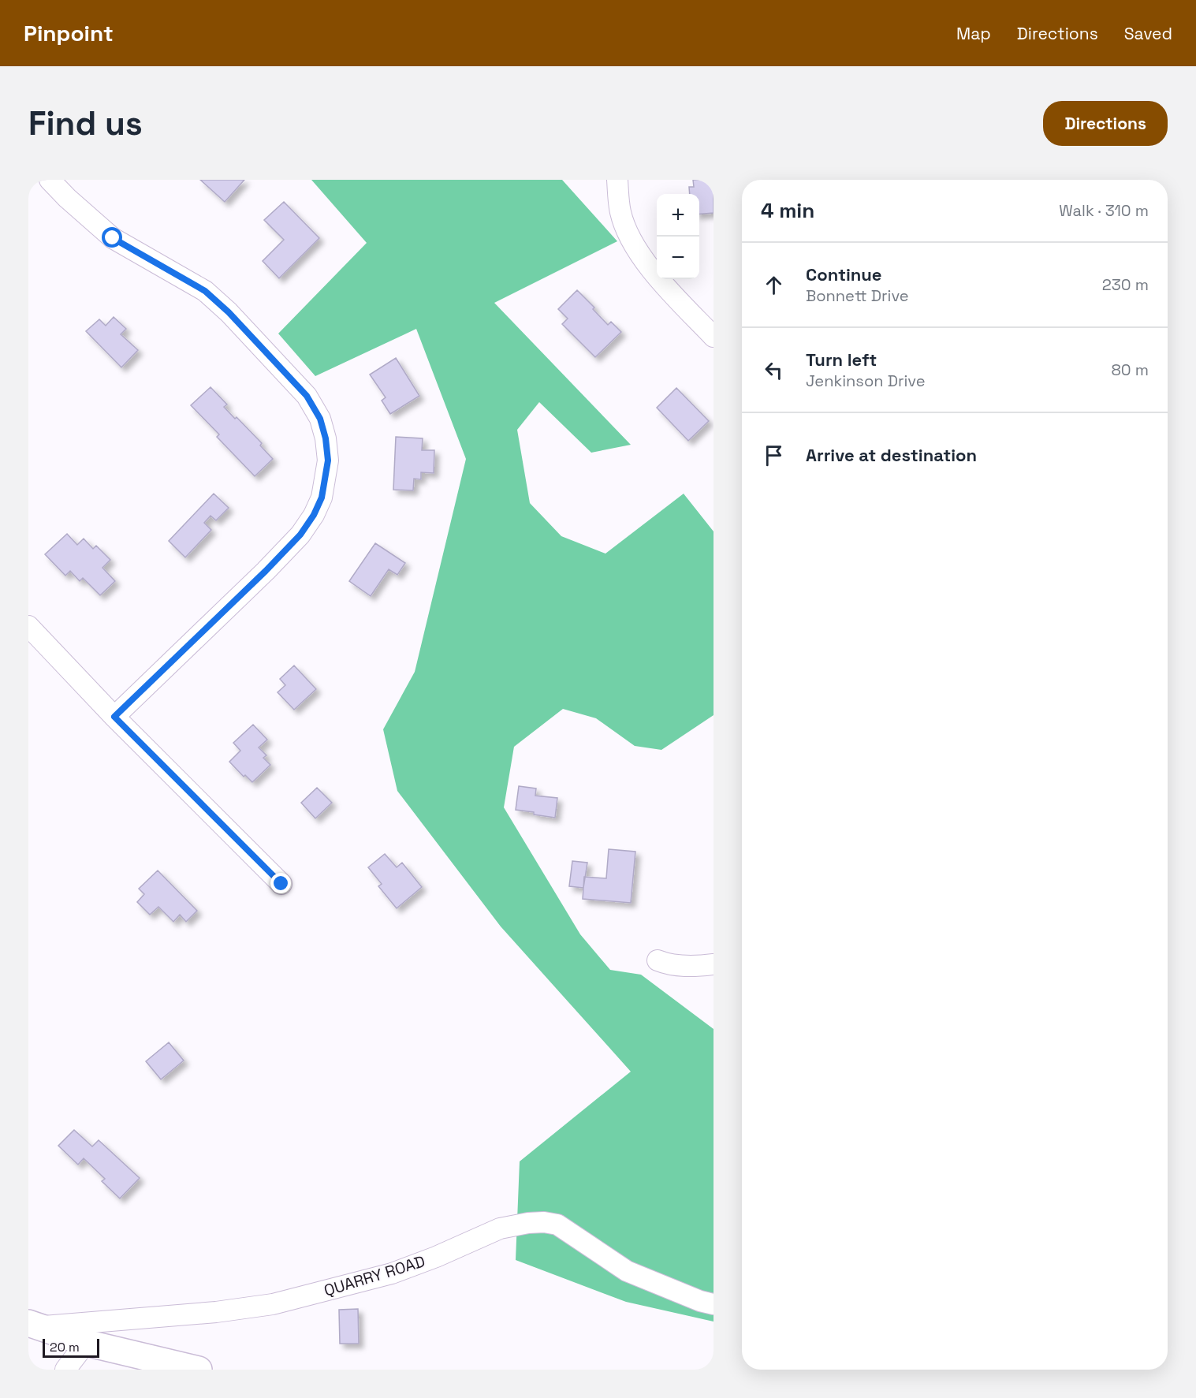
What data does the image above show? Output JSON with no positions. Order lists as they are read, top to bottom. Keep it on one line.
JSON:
{"streets":{"street":["QUARRY ROAD"]},"scale_bar":"20 m","page":{"header":"Pinpoint","nav":["Map","Directions","Saved"],"buttons":"Directions","title":"Find us","heading":["4 min","Walk · 310 m"],"map_buttons":["+","−"],"list":[["Continue","Bonnett Drive","230 m"],["Turn left","Jenkinson Drive","80 m"],"Arrive at destination"],"scale":"20 m"}}
